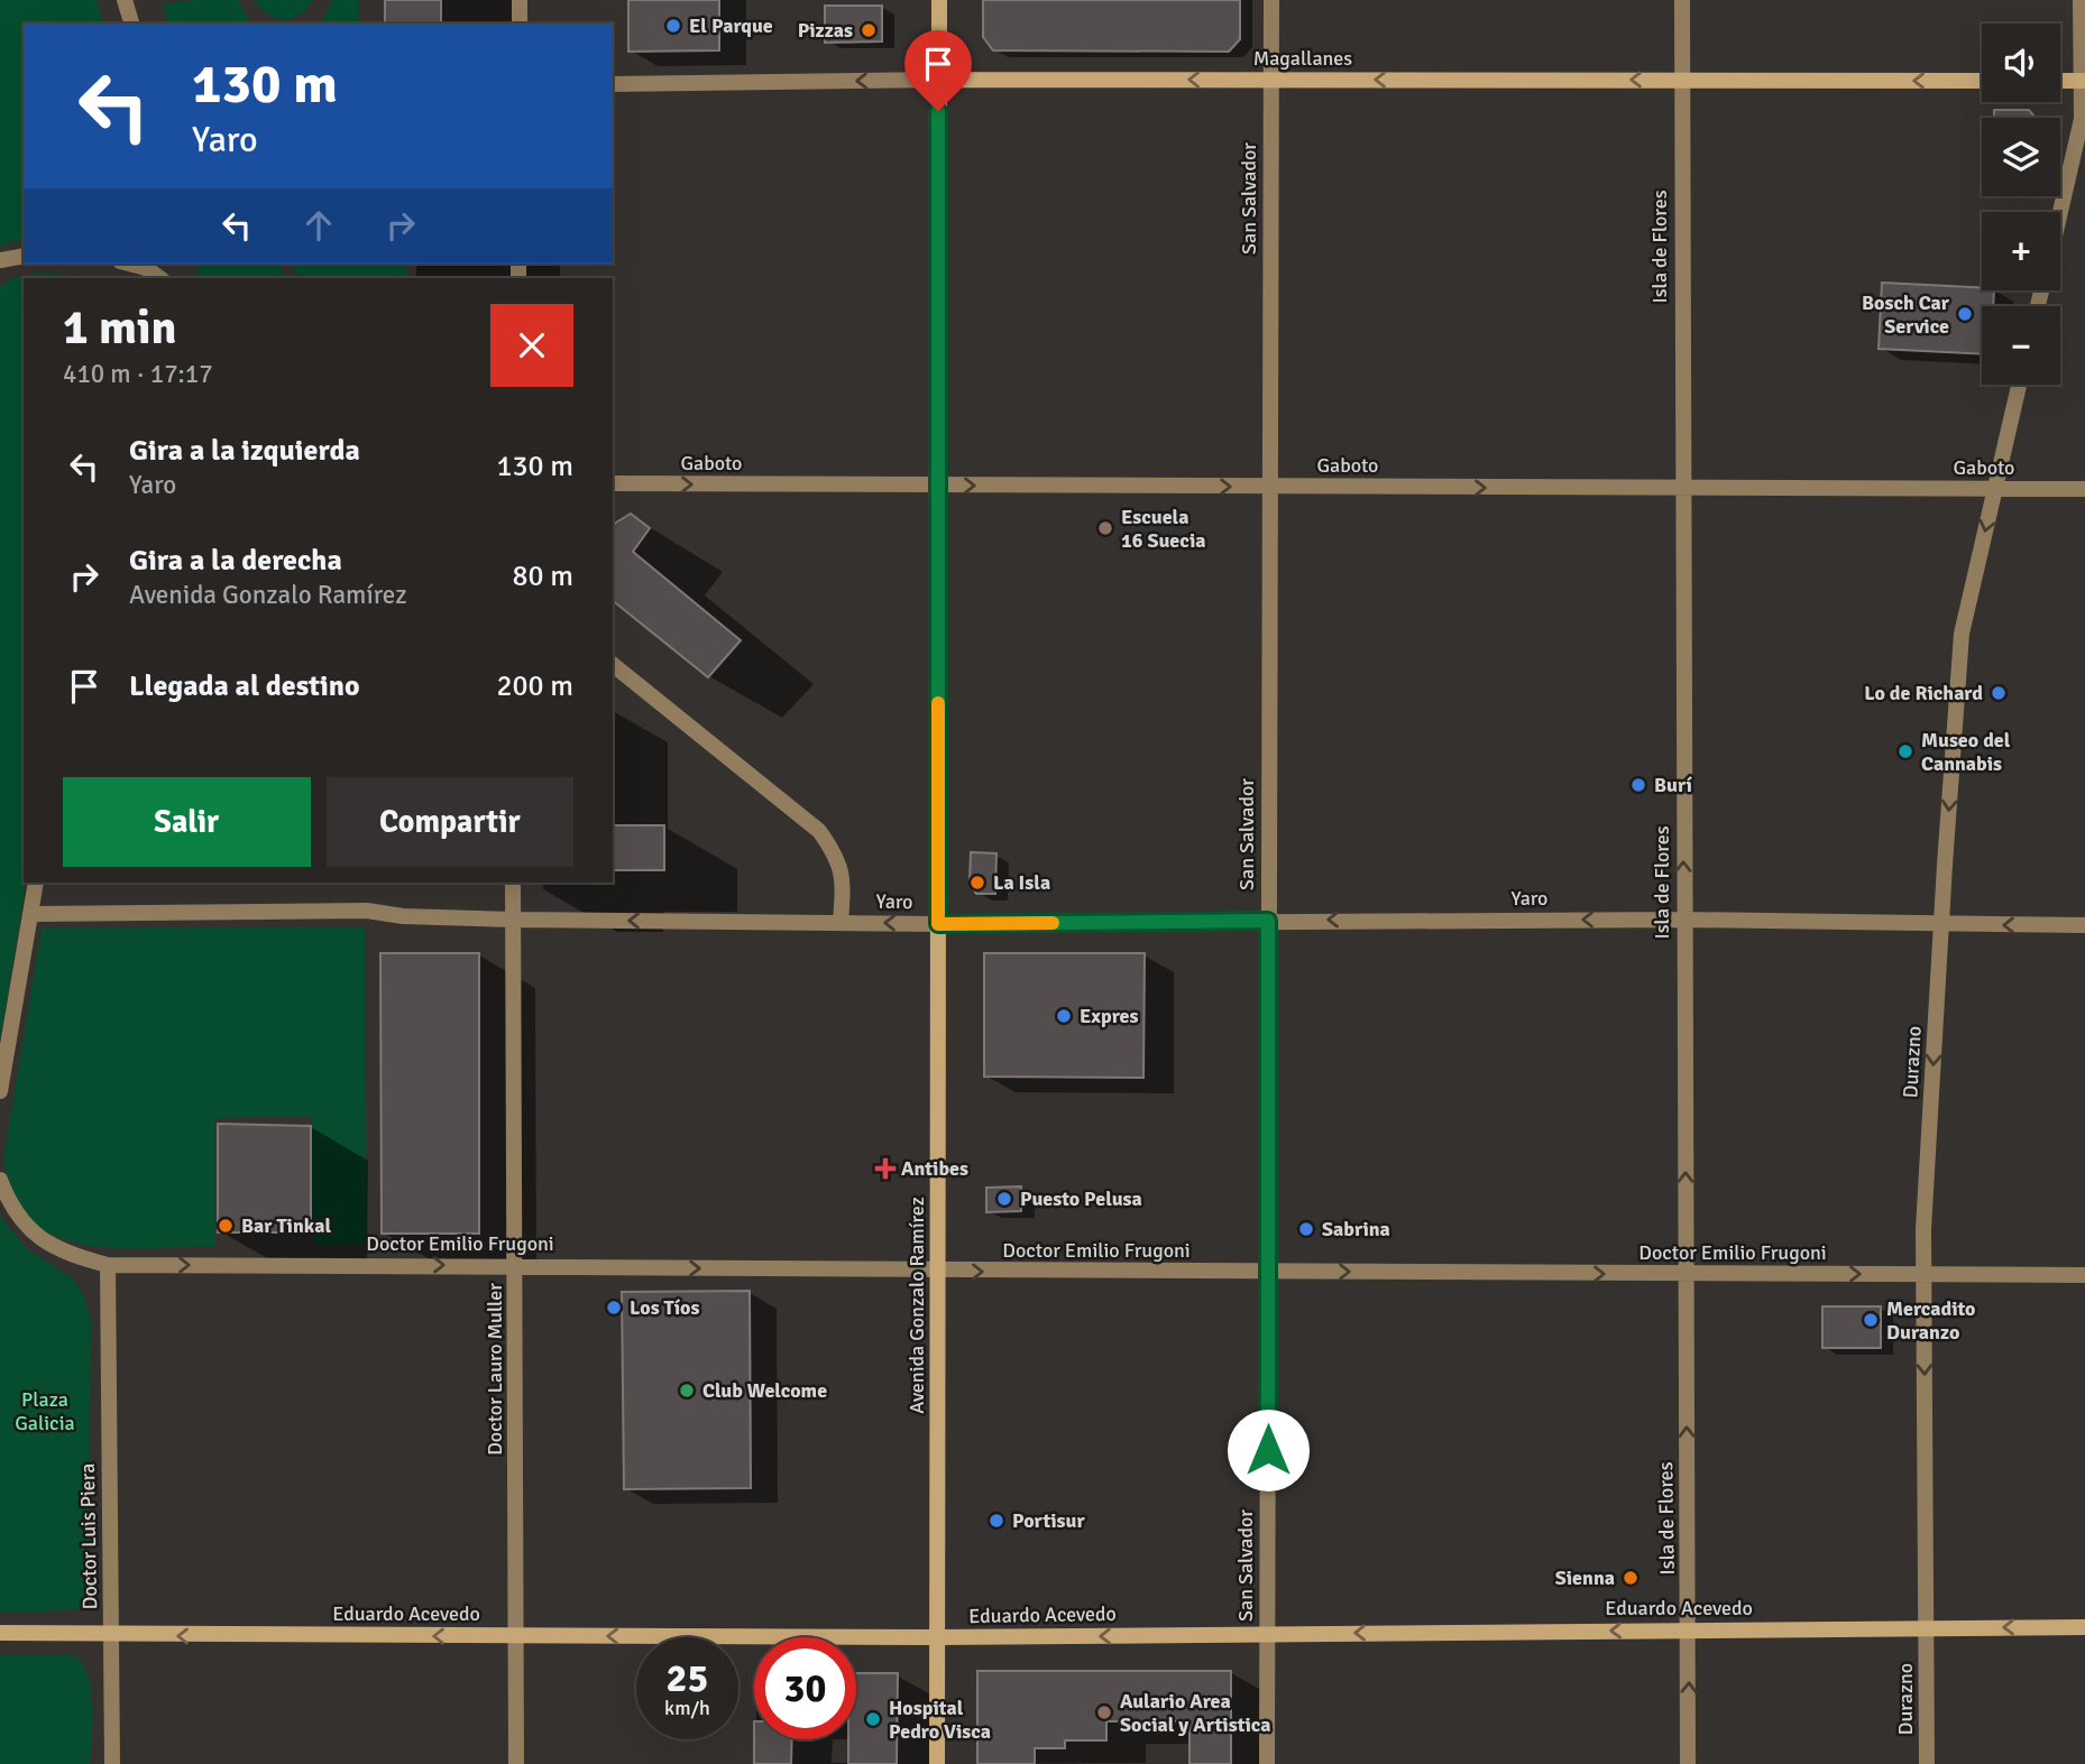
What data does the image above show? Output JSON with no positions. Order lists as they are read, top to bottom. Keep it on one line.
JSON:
{"streets":{"street":["Magallanes","San Salvador","Isla de Flores","Gaboto","Yaro","Durazno","Doctor Emilio Frugoni","Avenida Gonzalo Ramírez","Doctor Lauro Muller","Doctor Luis Piera","Eduardo Acevedo"]},"crossings":[["Magallanes","San Salvador"],["Magallanes","Isla de Flores"],["Magallanes","Avenida Gonzalo Ramírez"],["San Salvador","Gaboto"],["San Salvador","Yaro"],["San Salvador","Doctor Emilio Frugoni"],["San Salvador","Eduardo Acevedo"],["Isla de Flores","Gaboto"],["Isla de Flores","Yaro"],["Isla de Flores","Doctor Emilio Frugoni"],["Isla de Flores","Eduardo Acevedo"],["Gaboto","Durazno"],["Gaboto","Avenida Gonzalo Ramírez"],["Yaro","Durazno"],["Yaro","Avenida Gonzalo Ramírez"],["Yaro","Doctor Lauro Muller"],["Durazno","Doctor Emilio Frugoni"],["Durazno","Eduardo Acevedo"],["Doctor Emilio Frugoni","Avenida Gonzalo Ramírez"],["Doctor Emilio Frugoni","Doctor Lauro Muller"],["Doctor Emilio Frugoni","Doctor Luis Piera"],["Avenida Gonzalo Ramírez","Eduardo Acevedo"],["Doctor Lauro Muller","Eduardo Acevedo"],["Doctor Luis Piera","Eduardo Acevedo"]],"one_way":["Magallanes","Isla de Flores","Gaboto","Yaro","Durazno","Doctor Emilio Frugoni","Eduardo Acevedo"],"parks":["Plaza Galicia"],"places":{"other":["El Parque","Pizzas","Bosch Car Service","Escuela 16 Suecia","Lo de Richard","Museo del Cannabis","Burí","La Isla","Expres","Puesto Pelusa","Bar Tinkal","Sabrina","Los Tíos","Mercadito Duranzo","Club Welcome","Portisur","Sienna","Aulario Area Social y Artistica","Hospital Pedro Visca"],"health":["Antibes"]},"page":{"map_buttons":["+","−"],"turn":["130 m","Yaro"],"heading":["1 min","410 m · 17:17"],"list":[{"name":"Gira a la izquierda","note":"Yaro","value":"130 m"},{"name":"Gira a la derecha","note":"Avenida Gonzalo Ramírez","value":"80 m"},{"name":"Llegada al destino","value":"200 m"}],"buttons":["Salir","Compartir"],"speed":"25 km/h","limit":"30"}}
